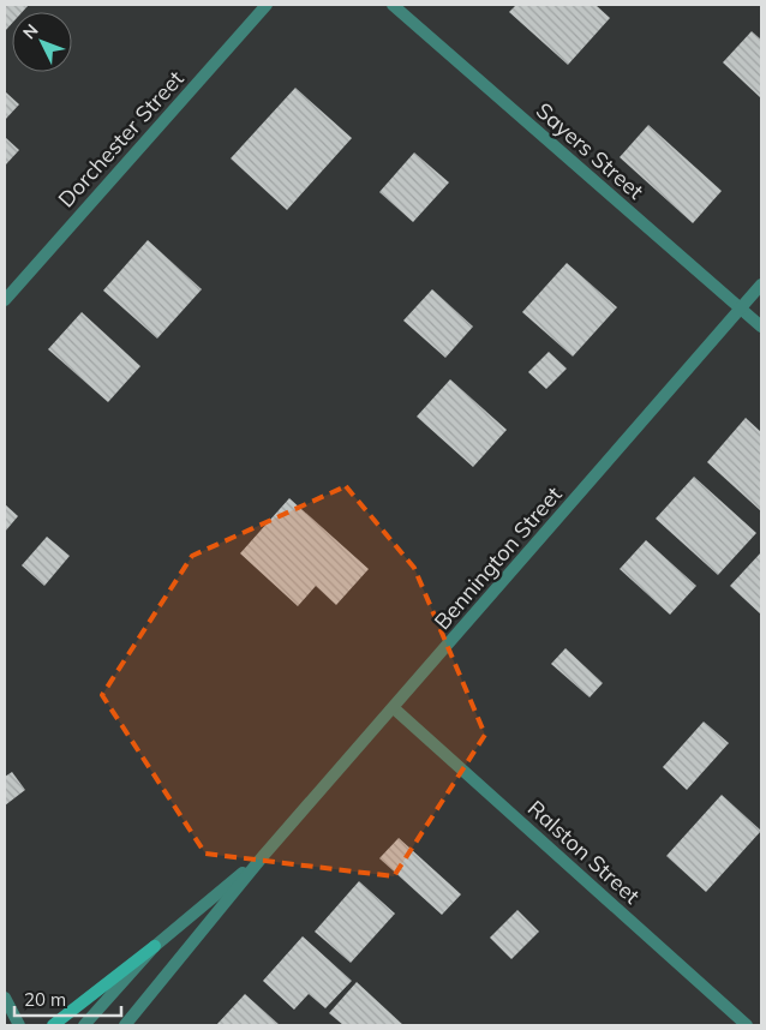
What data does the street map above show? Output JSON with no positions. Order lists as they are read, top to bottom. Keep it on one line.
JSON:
{"streets":{"street":["Dorchester Street","Sayers Street","Bennington Street","Ralston Street"]},"crossings":[["Sayers Street","Bennington Street"],["Bennington Street","Ralston Street"]],"scale_bar":"20 m","north":"top left"}
